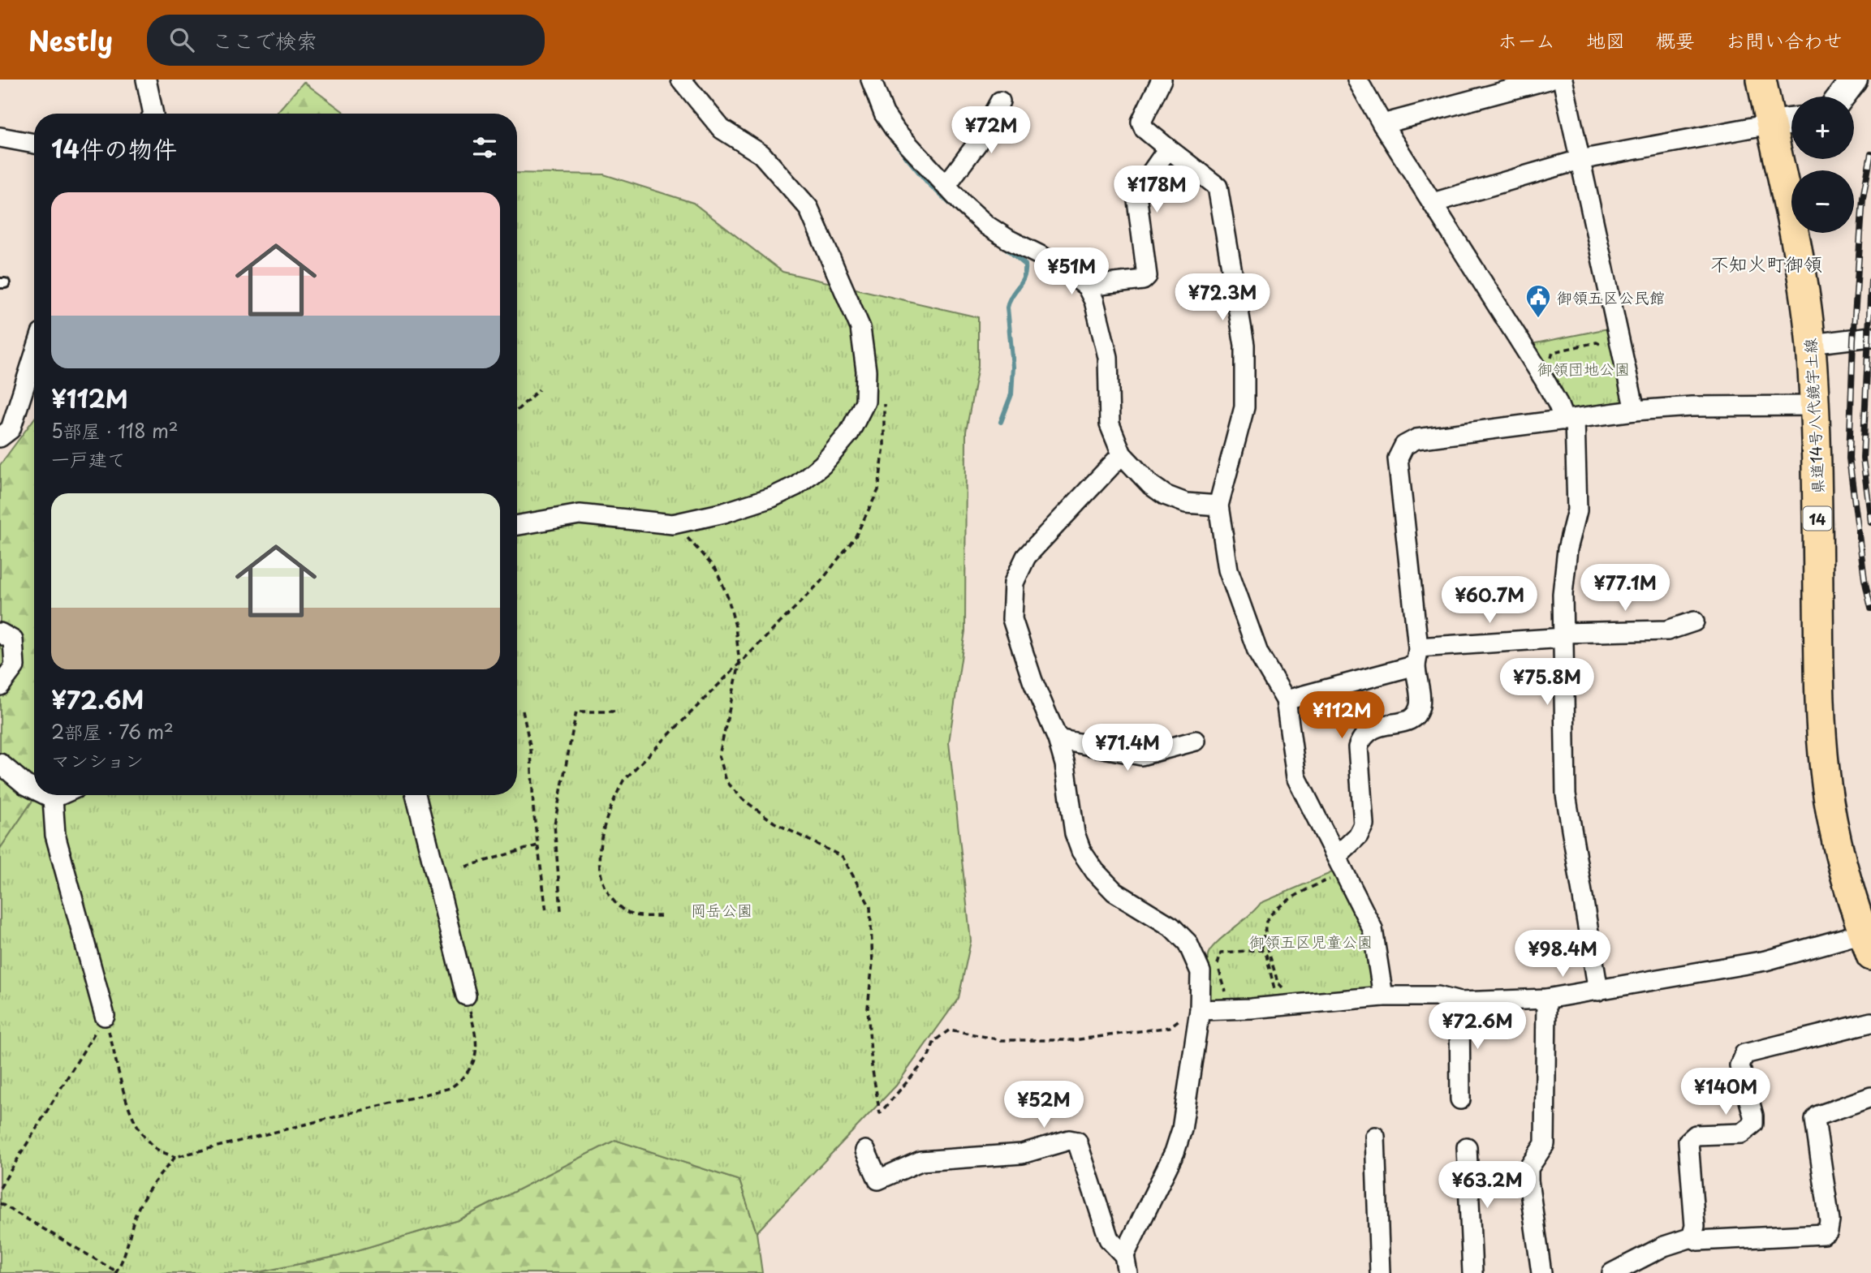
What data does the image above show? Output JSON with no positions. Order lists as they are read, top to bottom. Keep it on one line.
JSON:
{"streets":{"main road":["県道14号八代鏡宇土線","14"]},"districts":["不知火町御領"],"parks":["御領団地公園","岡岳公園","御領五区児童公園"],"places":{"public building":["御領五区公民館"]},"page":{"header":"Nestly","search":"ここで検索","nav":["ホーム","地図","概要","お問い合わせ"],"map_buttons":["+","−"],"price":["¥72M","¥178M","¥51M","¥72.3M","¥77.1M","¥60.7M","¥75.8M","¥112M","¥71.4M","¥98.4M","¥72.6M","¥140M","¥52M","¥63.2M"],"heading":"14件の物件","list":[{"name":"¥112M","note":"5部屋 · 118 m² · 一戸建て"},{"name":"¥72.6M","note":"2部屋 · 76 m² · マンション"}]}}
